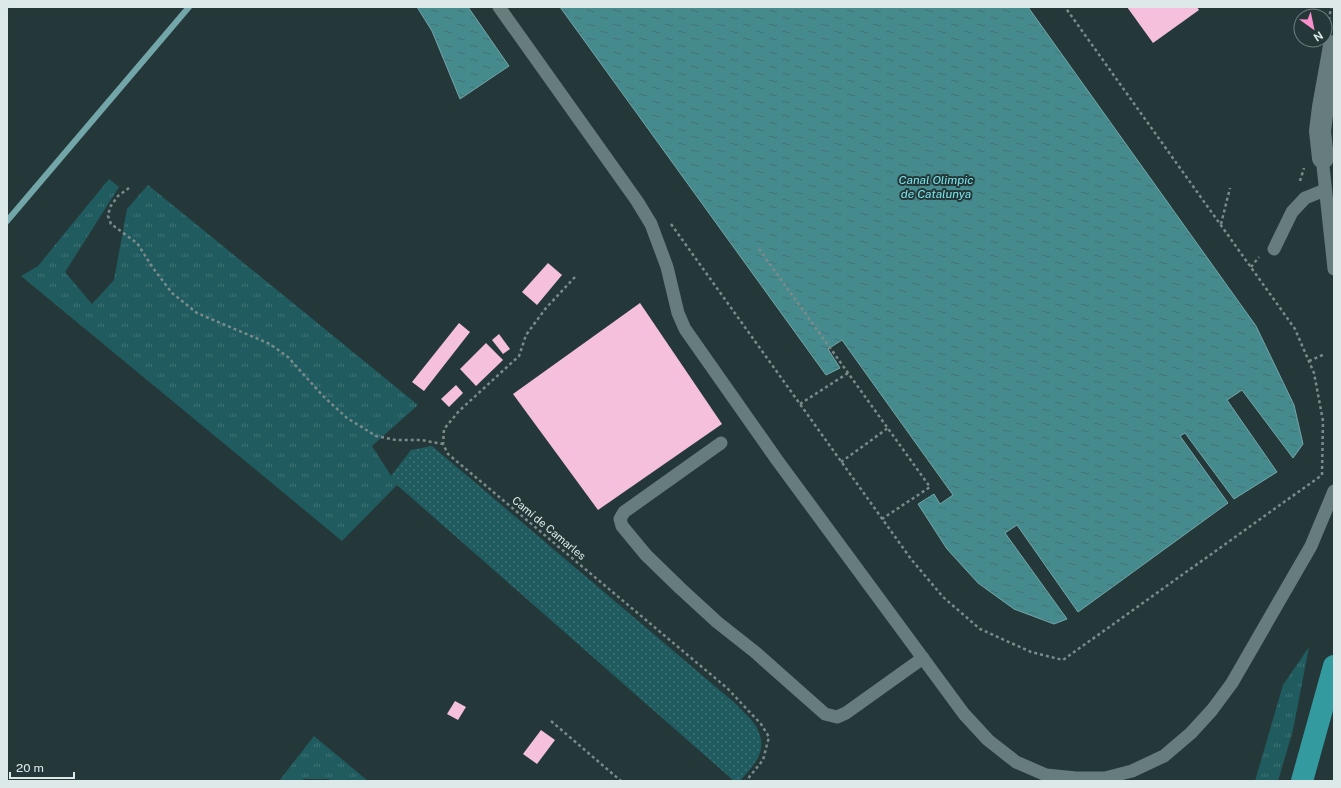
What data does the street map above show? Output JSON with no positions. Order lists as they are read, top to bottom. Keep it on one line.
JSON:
{"streets":{"path":["Camí de Camarles"]},"water":["Canal Olimpic de Catalunya"],"scale_bar":"20 m","north":"bottom right"}
